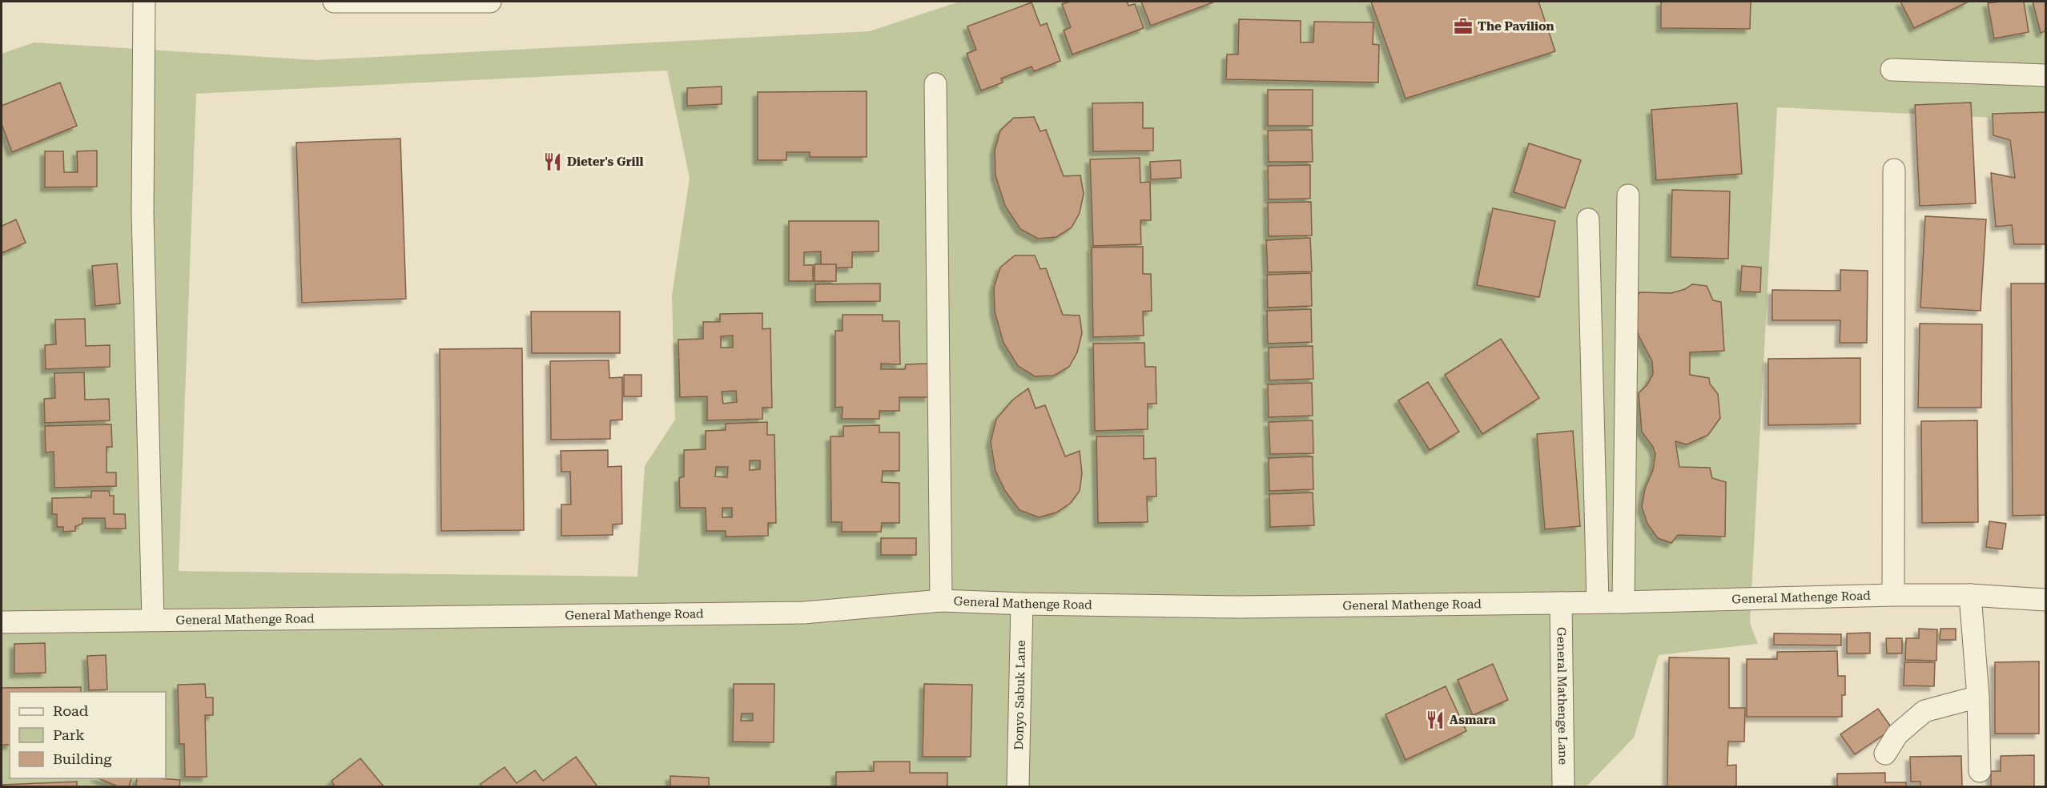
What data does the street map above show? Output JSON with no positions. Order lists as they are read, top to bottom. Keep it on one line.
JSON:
{"streets":{"street":["General Mathenge Road","Donyo Sabuk Lane","General Mathenge Lane"]},"crossings":[["General Mathenge Road","Donyo Sabuk Lane"],["General Mathenge Road","General Mathenge Lane"]],"places":{"office":["The Pavilion"],"restaurant":["Dieter's Grill","Asmara"]},"legend":["Road","Park","Building"]}
